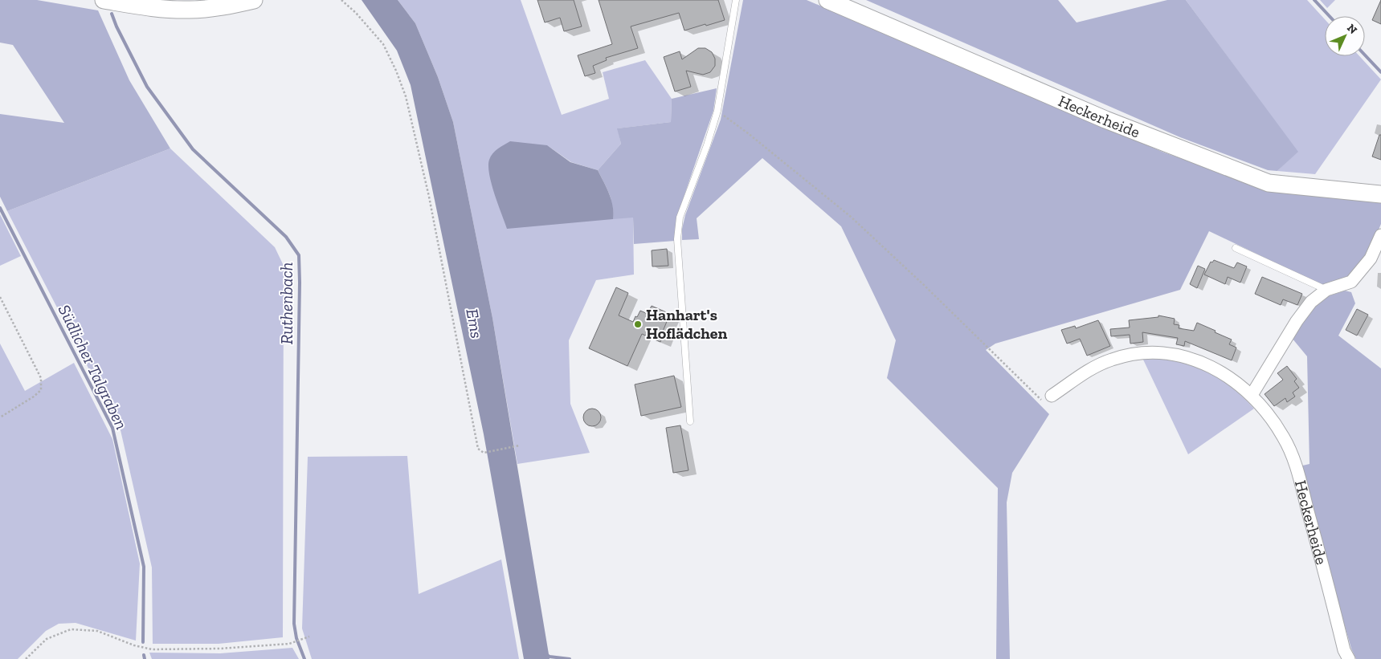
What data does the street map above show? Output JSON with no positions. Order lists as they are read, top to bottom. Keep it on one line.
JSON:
{"streets":{"main road":["Heckerheide"]},"water":["Ruthenbach","Ems","Südlicher Talgraben"],"places":["Hanhart's Hoflädchen"],"north":"top right"}
